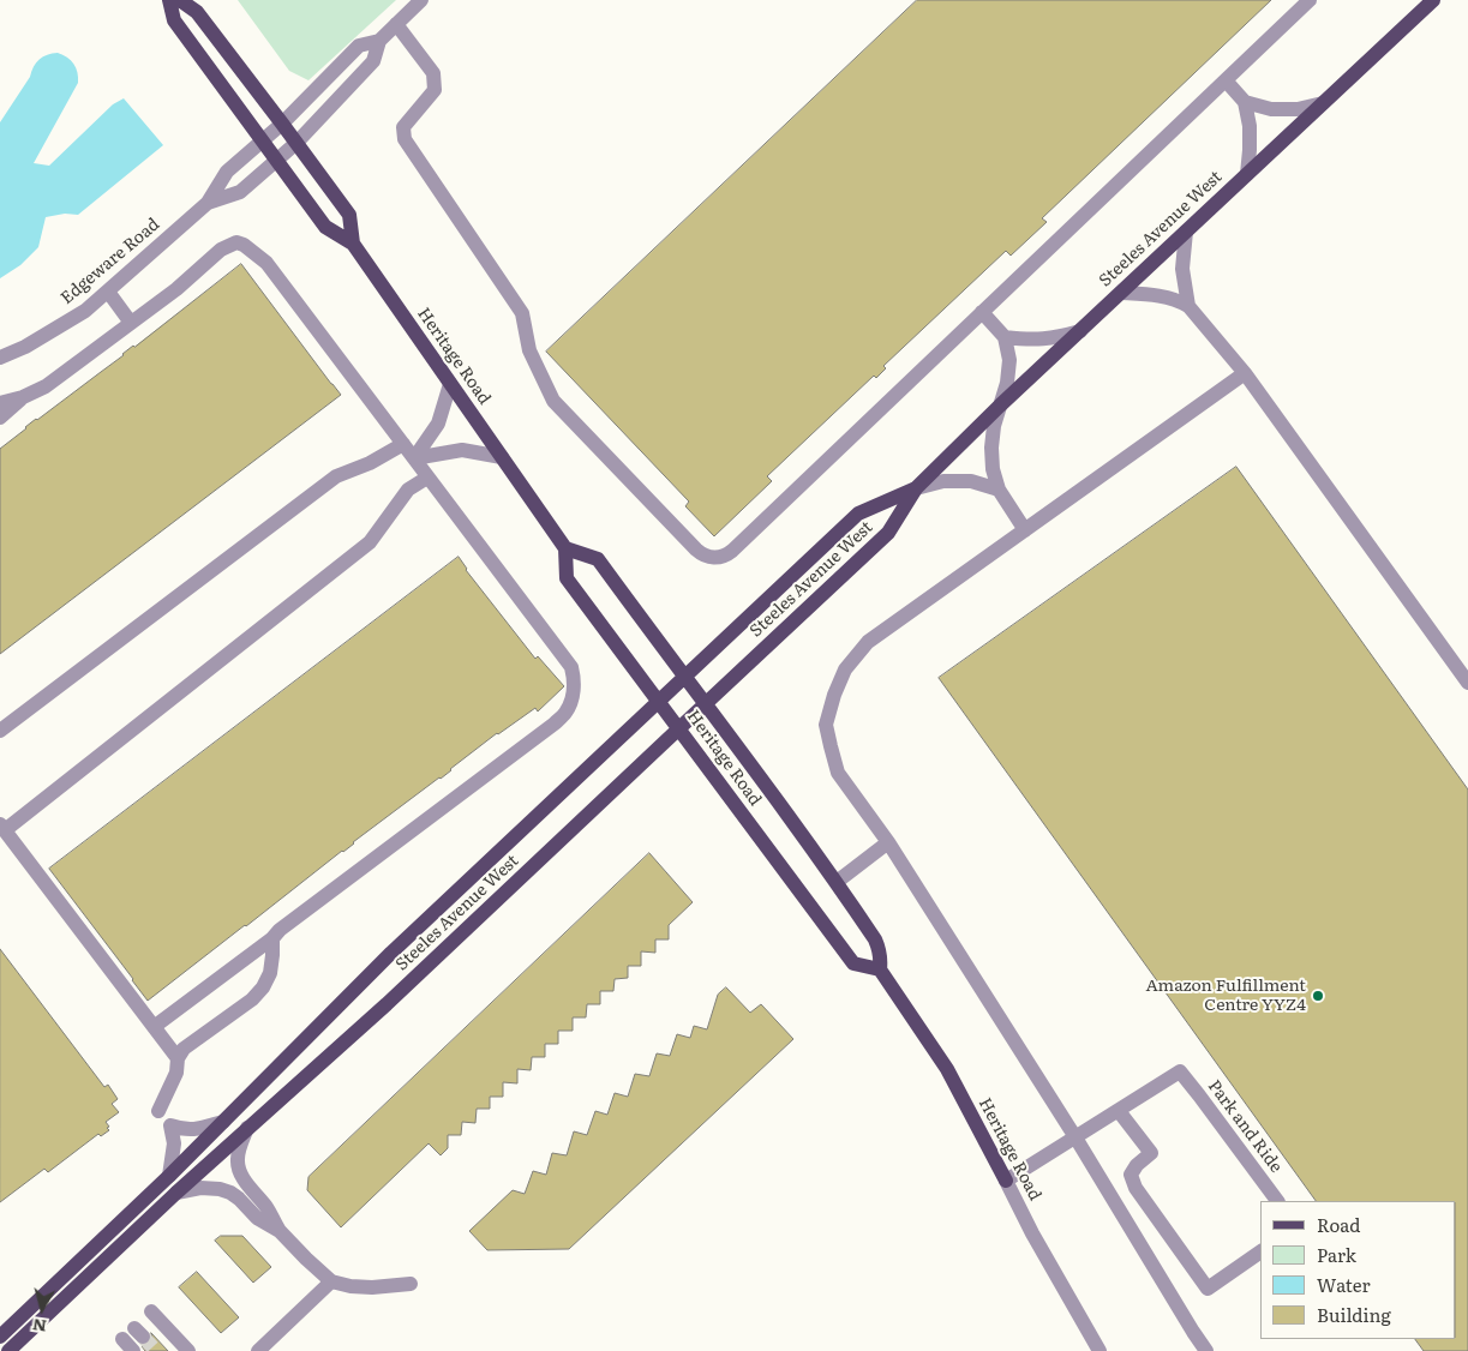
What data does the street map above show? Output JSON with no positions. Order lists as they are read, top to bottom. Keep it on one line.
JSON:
{"streets":{"main road":["Steeles Avenue West","Heritage Road"],"street":["Edgeware Road","Park and Ride"]},"crossings":[["Steeles Avenue West","Heritage Road"],["Edgeware Road","Heritage Road"]],"places":["Amazon Fulfillment Centre YYZ4"],"legend":["Road","Park","Water","Building"],"north":"bottom"}
